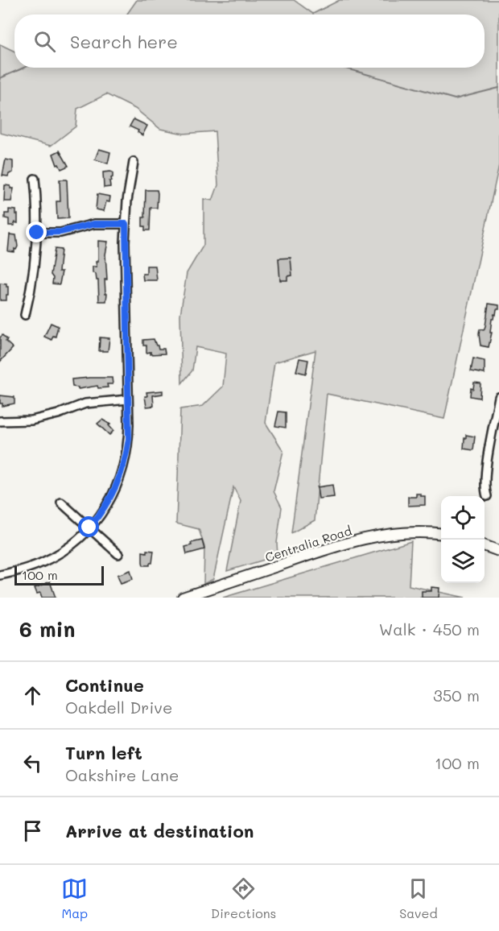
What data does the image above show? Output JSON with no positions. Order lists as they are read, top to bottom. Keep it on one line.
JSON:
{"streets":{"main road":["Centralia Road"]},"scale_bar":"100 m","page":{"search":"Search here","scale":"100 m","heading":["6 min","Walk · 450 m"],"list":[["Continue","Oakdell Drive","350 m"],["Turn left","Oakshire Lane","100 m"],"Arrive at destination"],"nav":["Map","Directions","Saved"]}}
